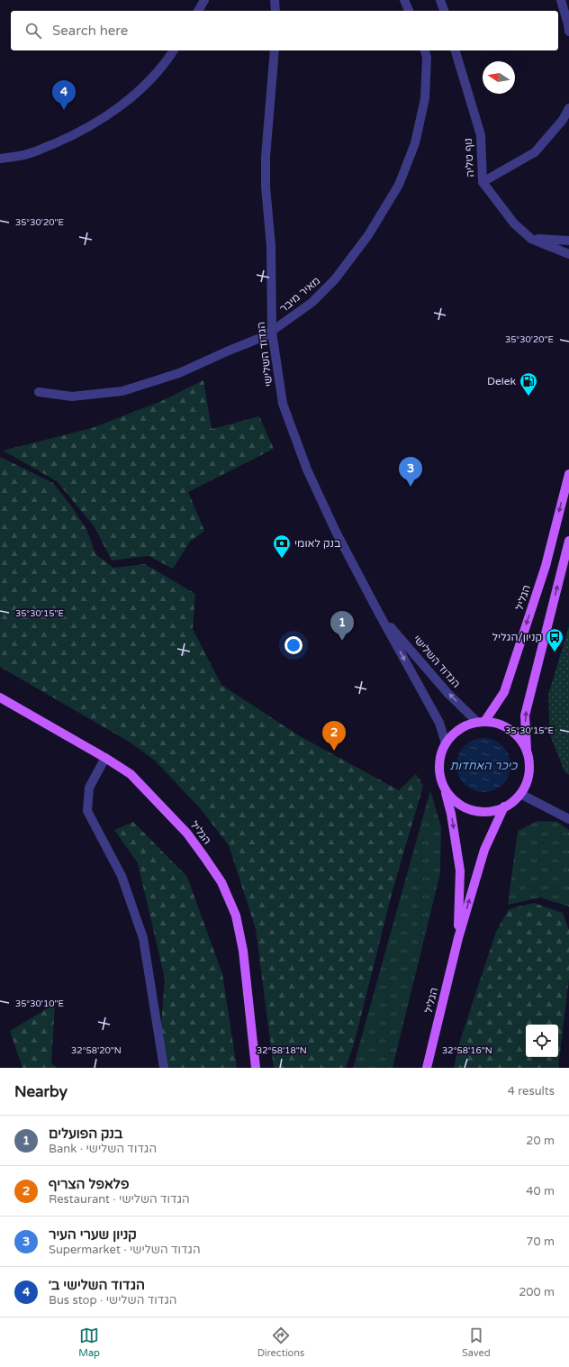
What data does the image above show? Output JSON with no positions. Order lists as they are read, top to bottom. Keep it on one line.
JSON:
{"streets":{"main road":["הגליל"],"street":["נוף טליה","מאיר מיבר","הגדוד השלישי"]},"crossings":[["מאיר מיבר","הגדוד השלישי"],["הגדוד השלישי","הגליל"]],"water":["כיכר האחדות"],"places":{"fuel station":["Delek"],"bank":["בנק לאומי"],"bus stop":["קניון/הגליל"]},"north":"left","page":{"search":"Search here","pins":["4","3","1","2"],"heading":["Nearby","4 results"],"list":[{"mark":"1","name":"בנק הפועלים","note":"Bank · הגדוד השלישי","value":"20 m"},{"mark":"2","name":"פלאפל הצריף","note":"Restaurant · הגדוד השלישי","value":"40 m"},{"mark":"3","name":"קניון שערי העיר","note":"Supermarket · הגדוד השלישי","value":"70 m"},{"mark":"4","name":"הגדוד השלישי ב׳","note":"Bus stop · הגדוד השלישי","value":"200 m"}],"nav":["Map","Directions","Saved"]},"coordinates":["35°30'20\"E","35°30'15\"E","35°30'10\"E","32°58'20\"N","32°58'18\"N","32°58'16\"N"]}
